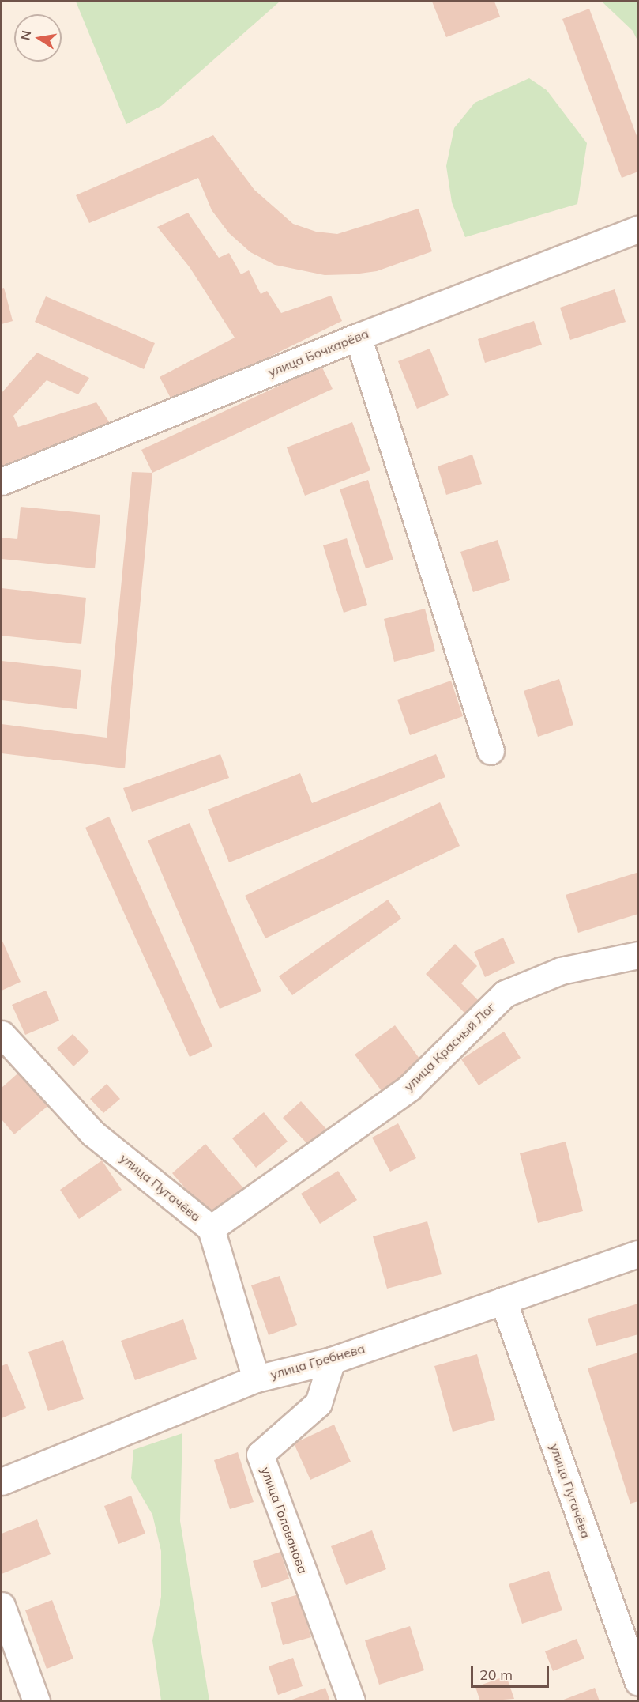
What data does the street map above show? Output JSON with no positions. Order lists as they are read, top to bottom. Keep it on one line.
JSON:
{"streets":{"street":["улица Бочкарёва","улица Красный Лог","улица Пугачёва","улица Гребнева","улица Голованова"]},"crossings":[["улица Красный Лог","улица Пугачёва"],["улица Пугачёва","улица Гребнева"],["улица Гребнева","улица Голованова"]],"scale_bar":"20 m","north":"left"}
